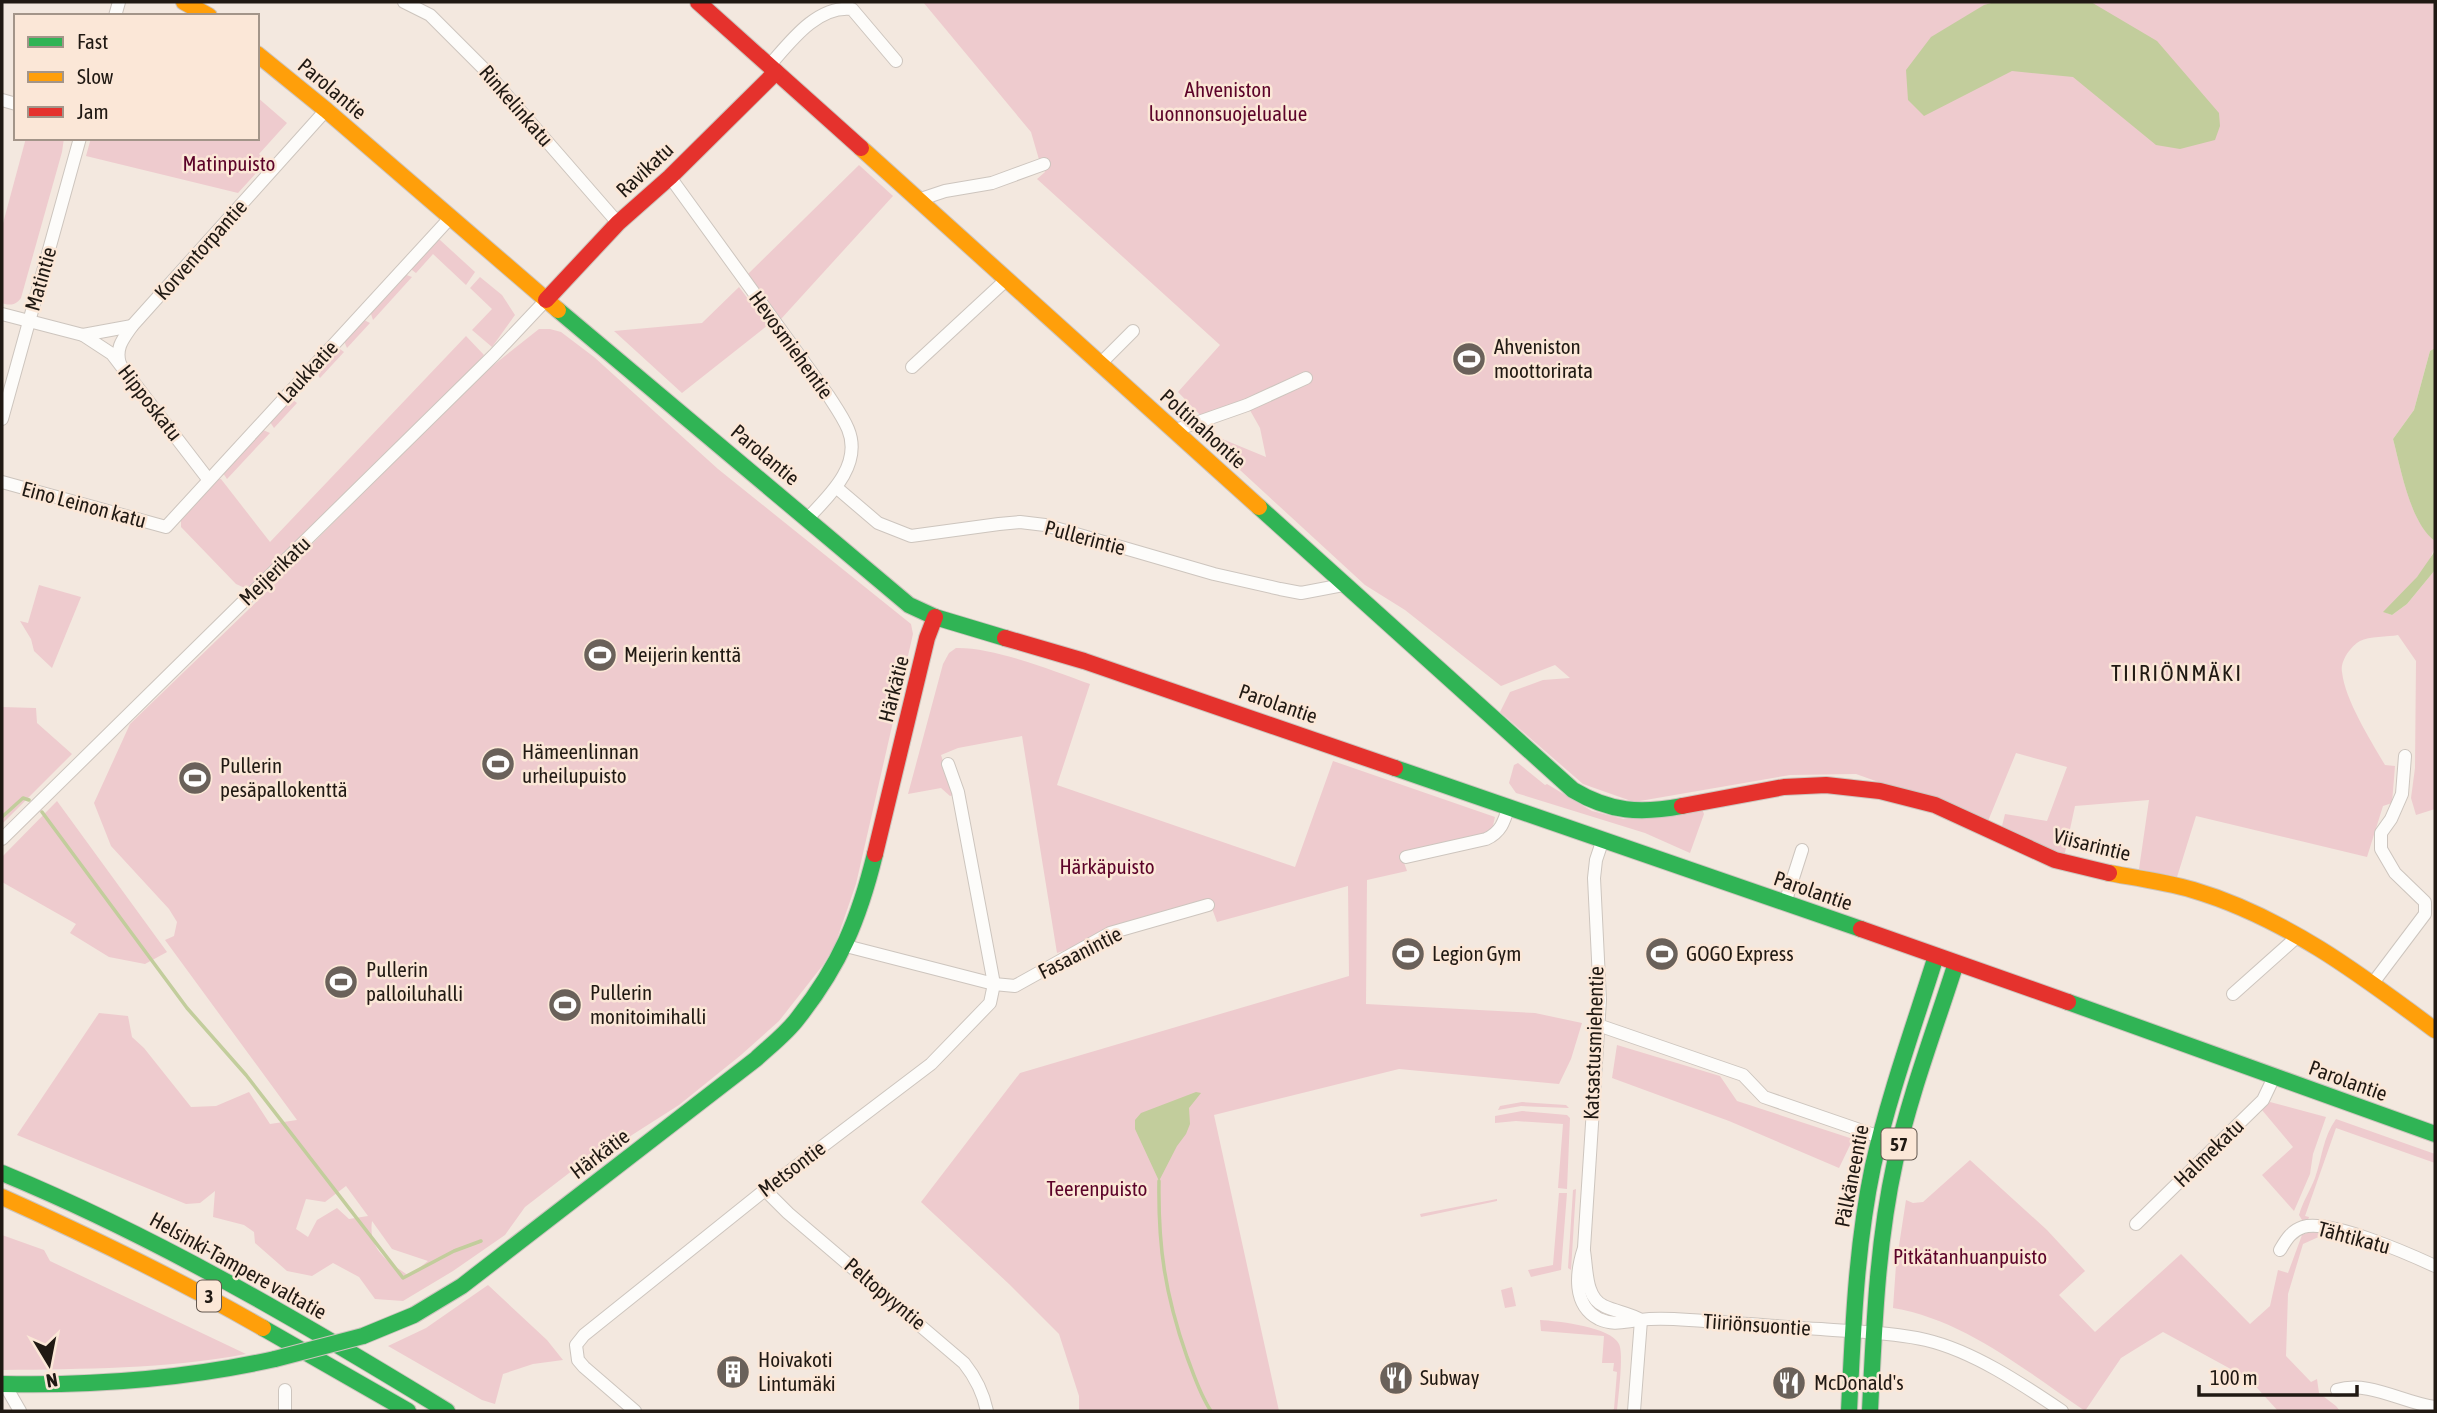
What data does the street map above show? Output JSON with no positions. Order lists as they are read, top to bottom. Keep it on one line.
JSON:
{"streets":{"main road":["Parolantie","Ravikatu","Poltinahontie","Härkätie","Viisarintie","57","Pälkäneentie","Helsinki-Tampere valtatie","3"],"street":["Rinkelinkatu","Korventorpantie","Matintie","Hevosmiehentie","Laukkatie","Hipposkatu","Eino Leinon katu","Pullerintie","Meijerikatu","Fasaanintie","Katsastusmiehentie","Halmekatu","Metsontie","Tähtikatu","Peltopyyntie","Tiiriönsuontie"]},"crossings":[["Parolantie","Ravikatu"],["Parolantie","Korventorpantie"],["Parolantie","Hevosmiehentie"],["Parolantie","Laukkatie"],["Parolantie","Meijerikatu"],["Parolantie","Härkätie"],["Parolantie","Katsastusmiehentie"],["Parolantie","Halmekatu"],["Parolantie","Pälkäneentie"],["Rinkelinkatu","Ravikatu"],["Ravikatu","Hevosmiehentie"],["Ravikatu","Poltinahontie"],["Ravikatu","Meijerikatu"],["Korventorpantie","Hipposkatu"],["Hevosmiehentie","Pullerintie"],["Laukkatie","Hipposkatu"],["Laukkatie","Eino Leinon katu"],["Poltinahontie","Pullerintie"],["Poltinahontie","Viisarintie"],["Fasaanintie","Metsontie"],["Katsastusmiehentie","Tiiriönsuontie"],["Metsontie","Peltopyyntie"],["Pälkäneentie","Tiiriönsuontie"]],"districts":["TIIRIÖNMÄKI"],"parks":["Ahveniston luonnonsuojelualue","Matinpuisto","Härkäpuisto","Teerenpuisto","Pitkätanhuanpuisto"],"places":{"sports":["Ahveniston moottorirata","Meijerin kenttä","Hämeenlinnan urheilupuisto","Pullerin pesäpallokenttä","Legion Gym","GOGO Express","Pullerin palloiluhalli","Pullerin monitoimihalli"],"building":["Hoivakoti Lintumäki"],"restaurant":["Subway","McDonald's"]},"legend":["Fast","Slow","Jam"],"scale_bar":"100 m","north":"bottom"}
